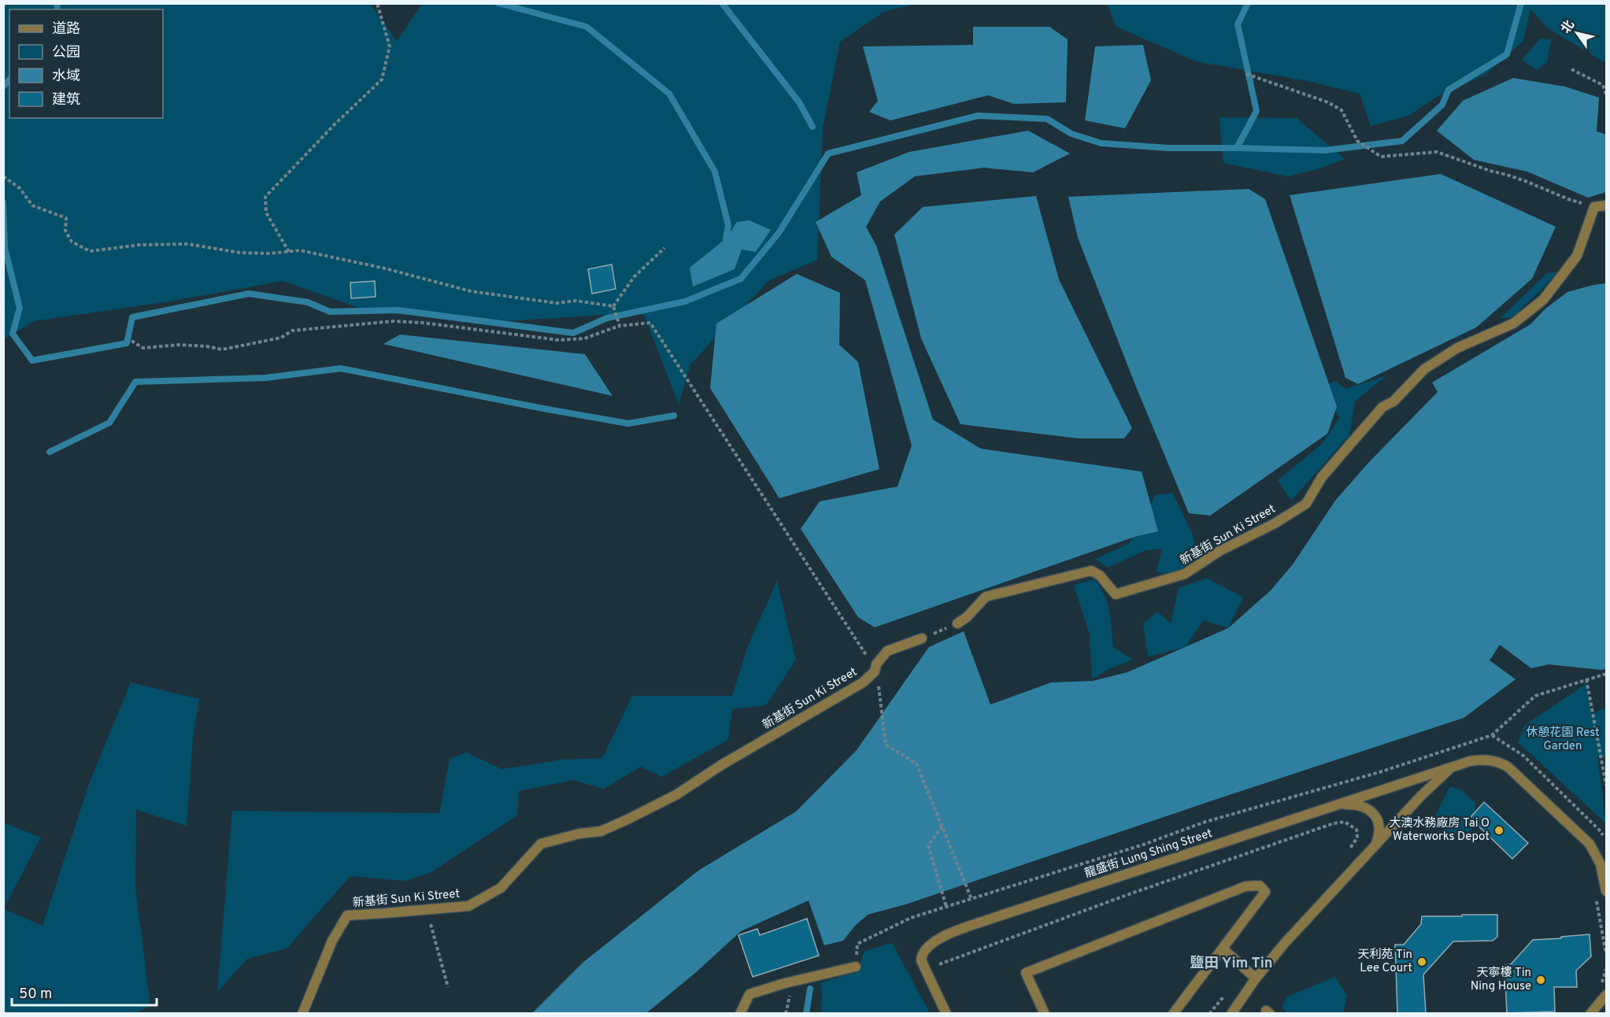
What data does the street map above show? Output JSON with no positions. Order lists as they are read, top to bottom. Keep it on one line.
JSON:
{"streets":{"street":["新基街 Sun Ki Street","龍盛街 Lung Shing Street"]},"districts":["鹽田 Yim Tin"],"parks":["休憩花園 Rest Garden"],"places":["大澳水務廠房 Tai O Waterworks Depot","天利苑 Tin Lee Court","天寧樓 Tin Ning House"],"legend":["道路","公园","水域","建筑"],"scale_bar":"50 m","north":"top left"}
